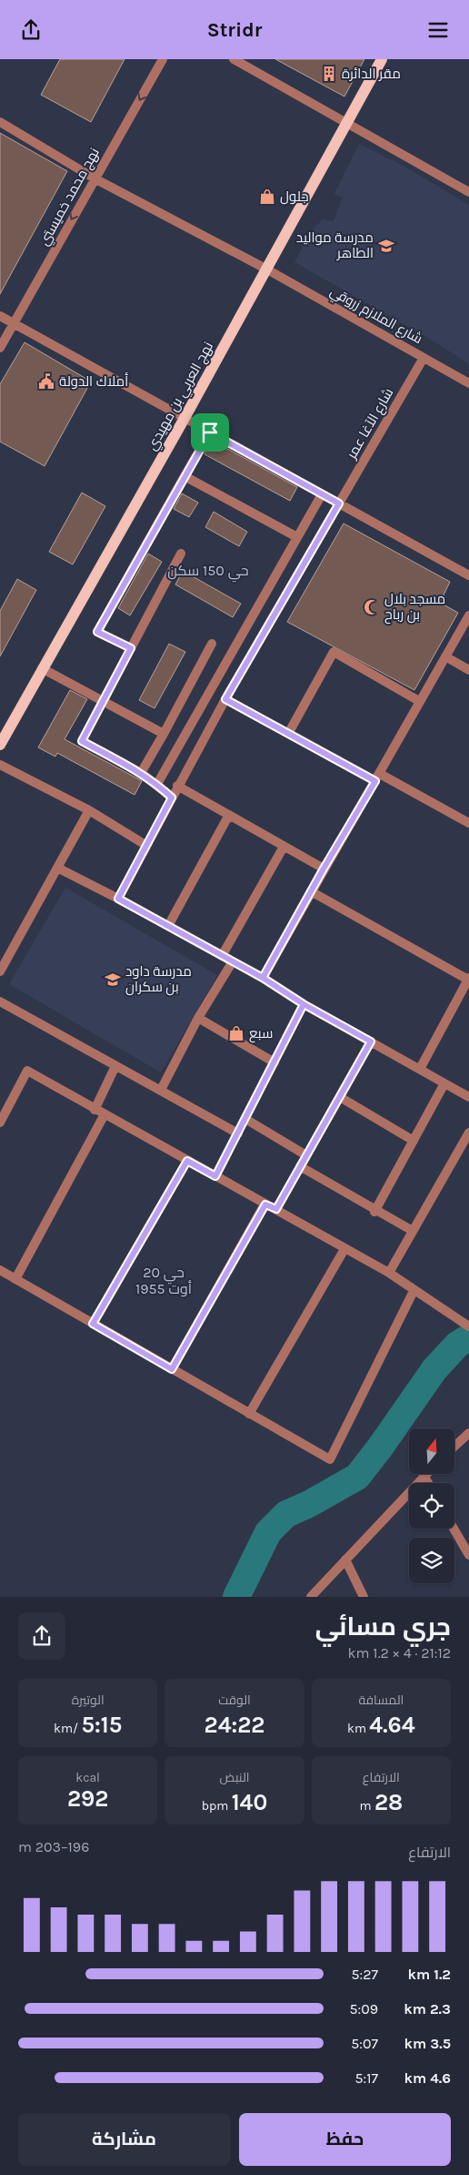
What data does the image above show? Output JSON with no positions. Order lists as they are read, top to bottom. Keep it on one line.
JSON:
{"streets":{"main road":["نهج العربي بن مهيدي"],"street":["نهج محمد خميستي","شارع الملازم زروقي","شارع الآغا عمر"]},"crossings":[["نهج محمد خميستي","شارع الملازم زروقي"],["شارع الملازم زروقي","نهج العربي بن مهيدي"],["شارع الملازم زروقي","شارع الآغا عمر"]],"one_way":["نهج محمد خميستي"],"districts":["حي 150 سكن","حي 20 أوت 1955"],"places":{"building":["مقر الدائرة"],"shop":["جلول","سبع"],"school or university":["مدرسة مواليد الطاهر","مدرسة داود بن سكران"],"public building":["أملاك الدولة"],"mosque":["مسجد بلال بن رباح"]},"north":"top","page":{"header":"Stridr","heading":["جري مسائي","21:12 · 4 × 1.2 km"],"stats":[["المسافة","4.64 km"],["الوقت","24:22"],["الوتيرة","5:15 /km"],["الارتفاع","28 m"],["النبض","140 bpm"],["kcal","292"]],"chart":["الارتفاع","196–203 m"],"list":[{"name":"1.2 km","note":"5:27"},{"name":"2.3 km","note":"5:09"},{"name":"3.5 km","note":"5:07"},{"name":"4.6 km","note":"5:17"}],"buttons":["حفظ","مشاركة"]}}
